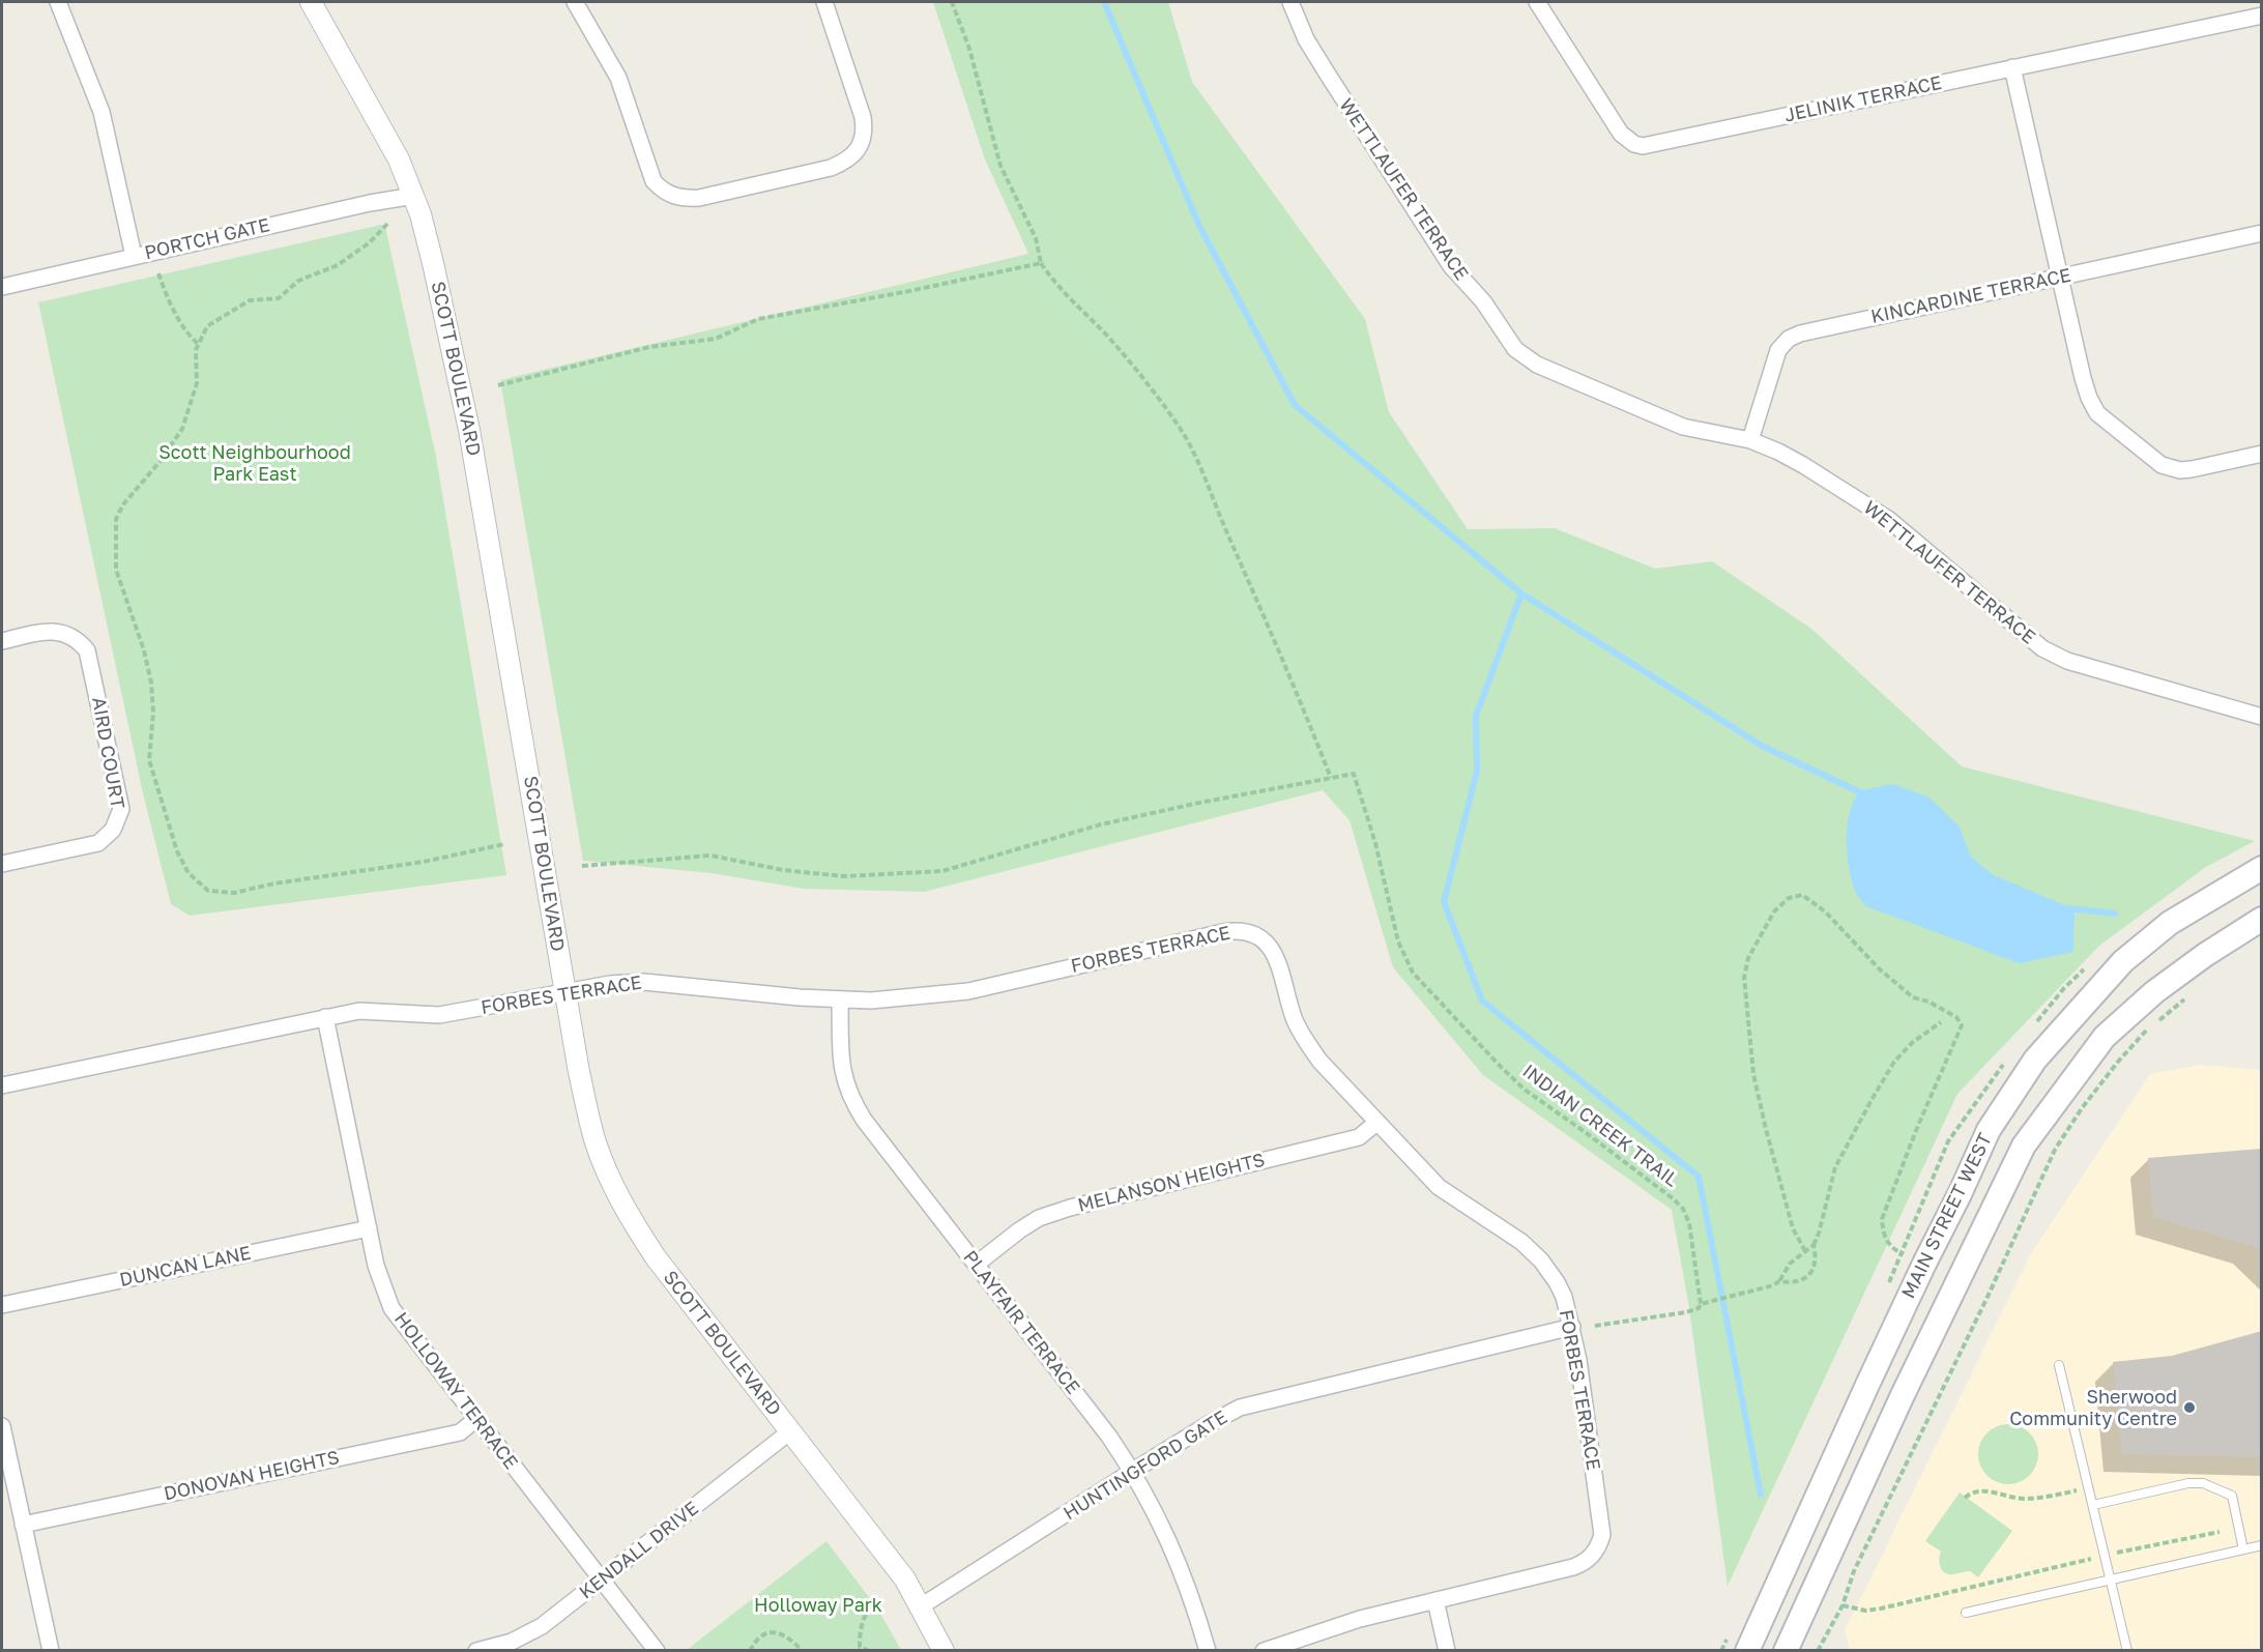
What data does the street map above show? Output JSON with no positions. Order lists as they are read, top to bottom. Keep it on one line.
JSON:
{"streets":{"main road":["MAIN STREET WEST"],"street":["JELINIK TERRACE","WETTLAUFER TERRACE","PORTCH GATE","KINCARDINE TERRACE","SCOTT BOULEVARD","AIRD COURT","FORBES TERRACE","MELANSON HEIGHTS","DUNCAN LANE","PLAYFAIR TERRACE","HOLLOWAY TERRACE","HUNTINGFORD GATE","DONOVAN HEIGHTS","KENDALL DRIVE"],"path":["INDIAN CREEK TRAIL"]},"crossings":[["WETTLAUFER TERRACE","KINCARDINE TERRACE"],["PORTCH GATE","SCOTT BOULEVARD"],["SCOTT BOULEVARD","FORBES TERRACE"],["SCOTT BOULEVARD","HUNTINGFORD GATE"],["SCOTT BOULEVARD","KENDALL DRIVE"],["FORBES TERRACE","MELANSON HEIGHTS"],["FORBES TERRACE","PLAYFAIR TERRACE"],["FORBES TERRACE","HOLLOWAY TERRACE"],["FORBES TERRACE","HUNTINGFORD GATE"],["MELANSON HEIGHTS","PLAYFAIR TERRACE"],["DUNCAN LANE","HOLLOWAY TERRACE"],["PLAYFAIR TERRACE","HUNTINGFORD GATE"],["HOLLOWAY TERRACE","DONOVAN HEIGHTS"],["HOLLOWAY TERRACE","KENDALL DRIVE"]],"parks":["Scott Neighbourhood Park East","Holloway Park"],"places":["Sherwood Community Centre"]}
